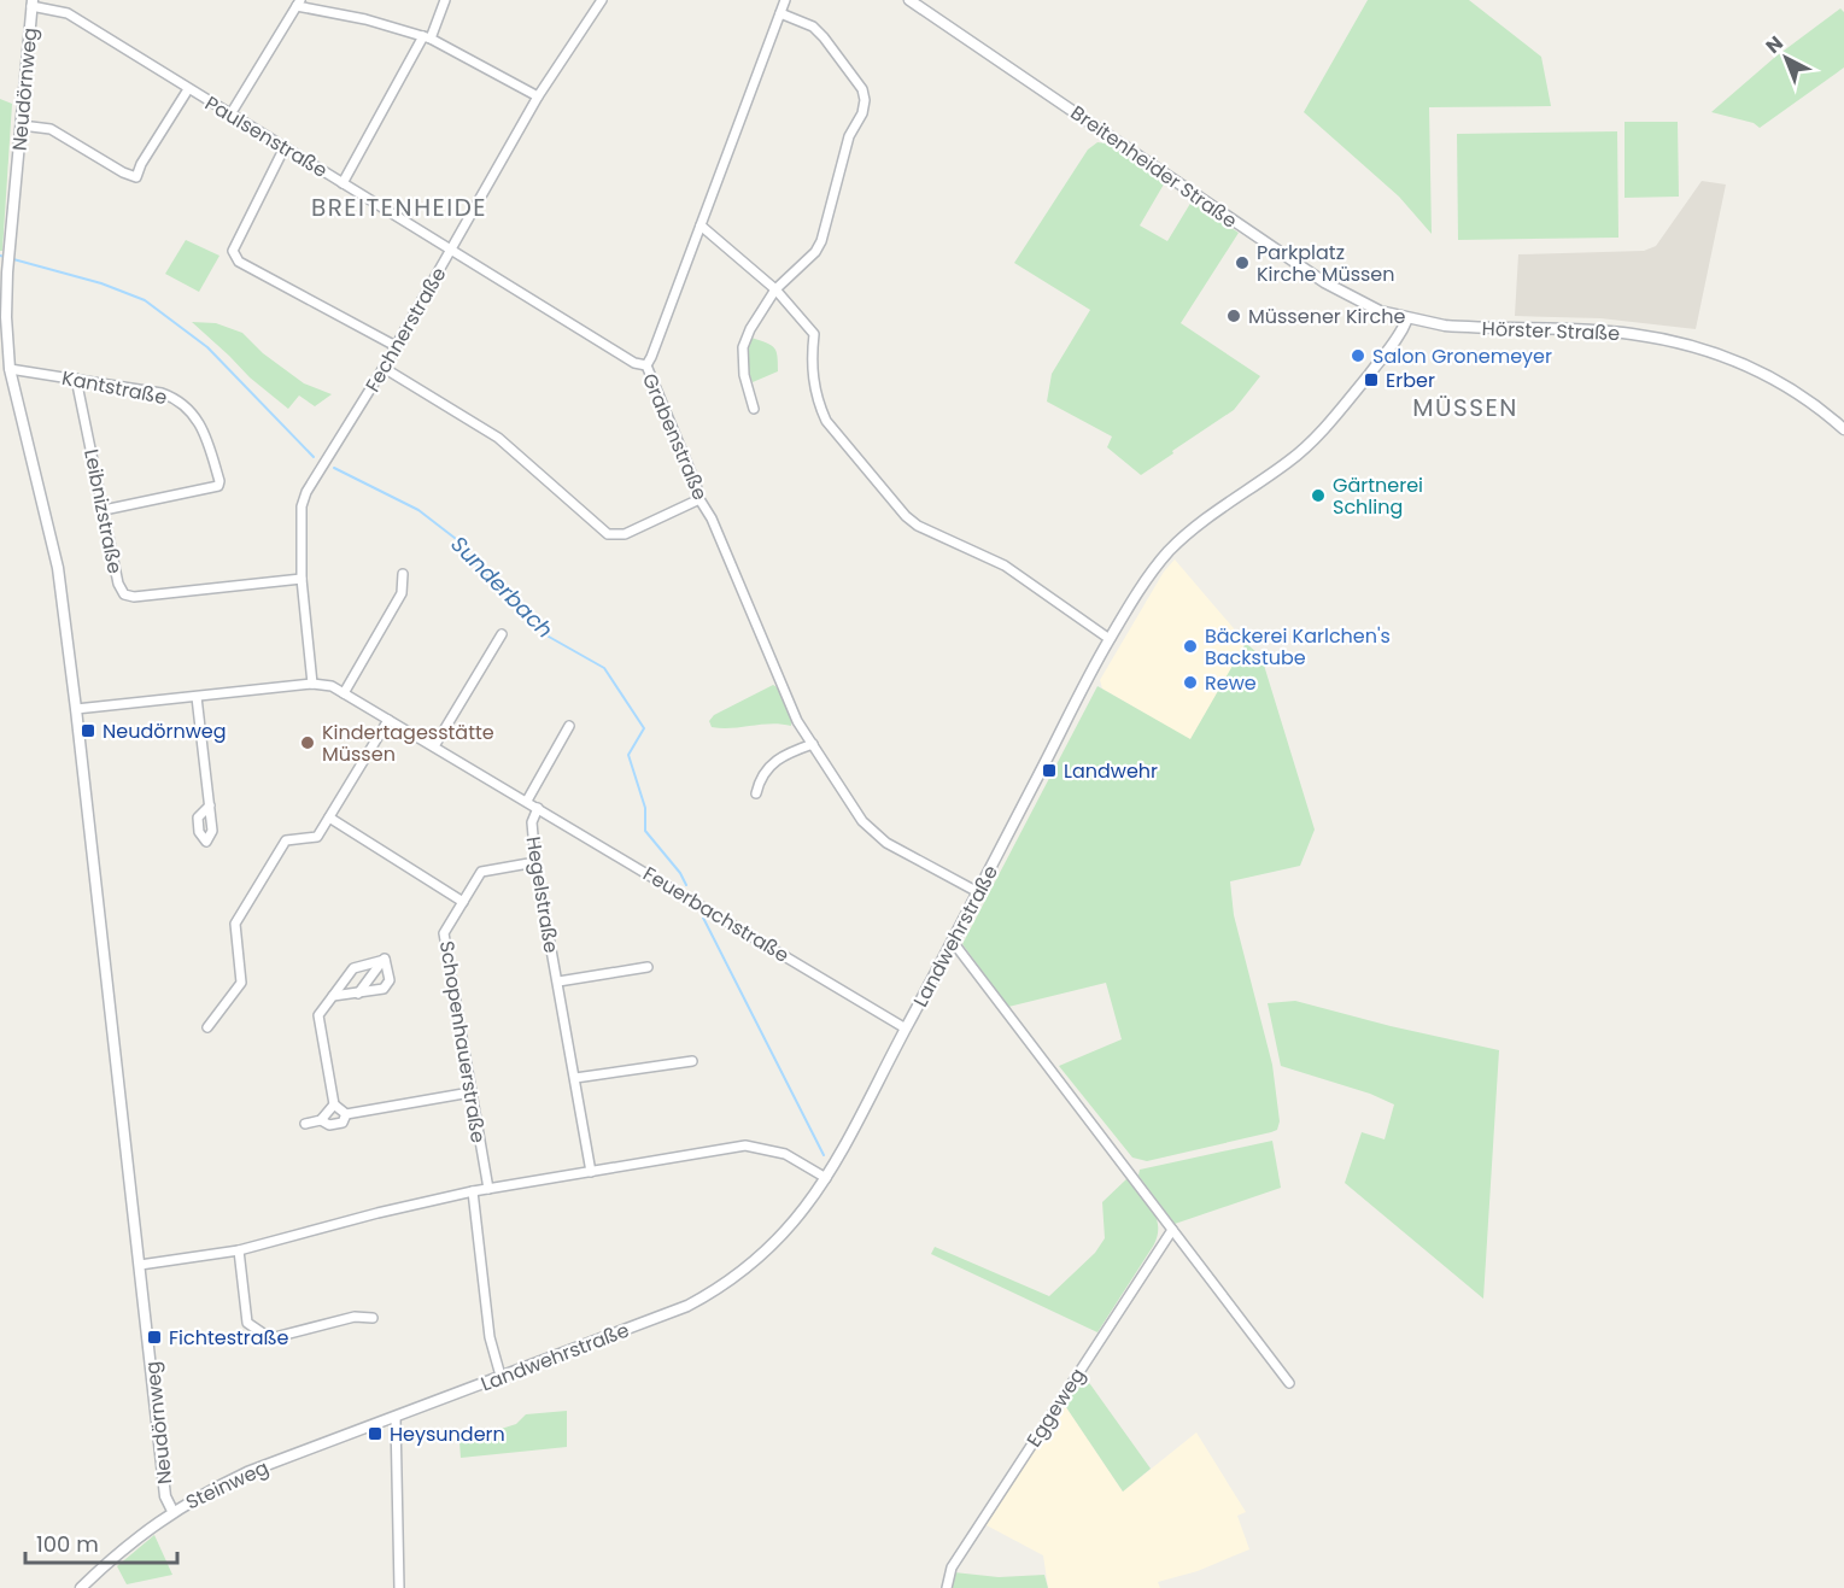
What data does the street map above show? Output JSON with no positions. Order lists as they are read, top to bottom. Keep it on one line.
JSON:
{"streets":{"street":["Neudörnweg","Paulsenstraße","Breitenheider Straße","Fechnerstraße","Hörster Straße","Kantstraße","Grabenstraße","Leibnizstraße","Hegelstraße","Feuerbachstraße","Landwehrstraße","Schopenhauerstraße","Eggeweg","Steinweg"]},"crossings":[["Neudörnweg","Paulsenstraße"],["Neudörnweg","Kantstraße"],["Neudörnweg","Feuerbachstraße"],["Neudörnweg","Steinweg"],["Paulsenstraße","Fechnerstraße"],["Paulsenstraße","Grabenstraße"],["Breitenheider Straße","Hörster Straße"],["Breitenheider Straße","Landwehrstraße"],["Fechnerstraße","Leibnizstraße"],["Fechnerstraße","Feuerbachstraße"],["Hörster Straße","Landwehrstraße"],["Kantstraße","Leibnizstraße"],["Grabenstraße","Landwehrstraße"],["Hegelstraße","Feuerbachstraße"],["Hegelstraße","Schopenhauerstraße"],["Feuerbachstraße","Landwehrstraße"],["Landwehrstraße","Steinweg"]],"districts":["BREITENHEIDE","MÜSSEN"],"water":["Sunderbach"],"places":{"other":["Parkplatz Kirche Müssen","Müssener Kirche","Salon Gronemeyer","Gärtnerei Schling","Bäckerei Karlchen's Backstube","Rewe","Kindertagesstätte Müssen"],"transit":["Erber","Neudörnweg","Landwehr","Fichtestraße","Heysundern"]},"scale_bar":"100 m","north":"top left"}
